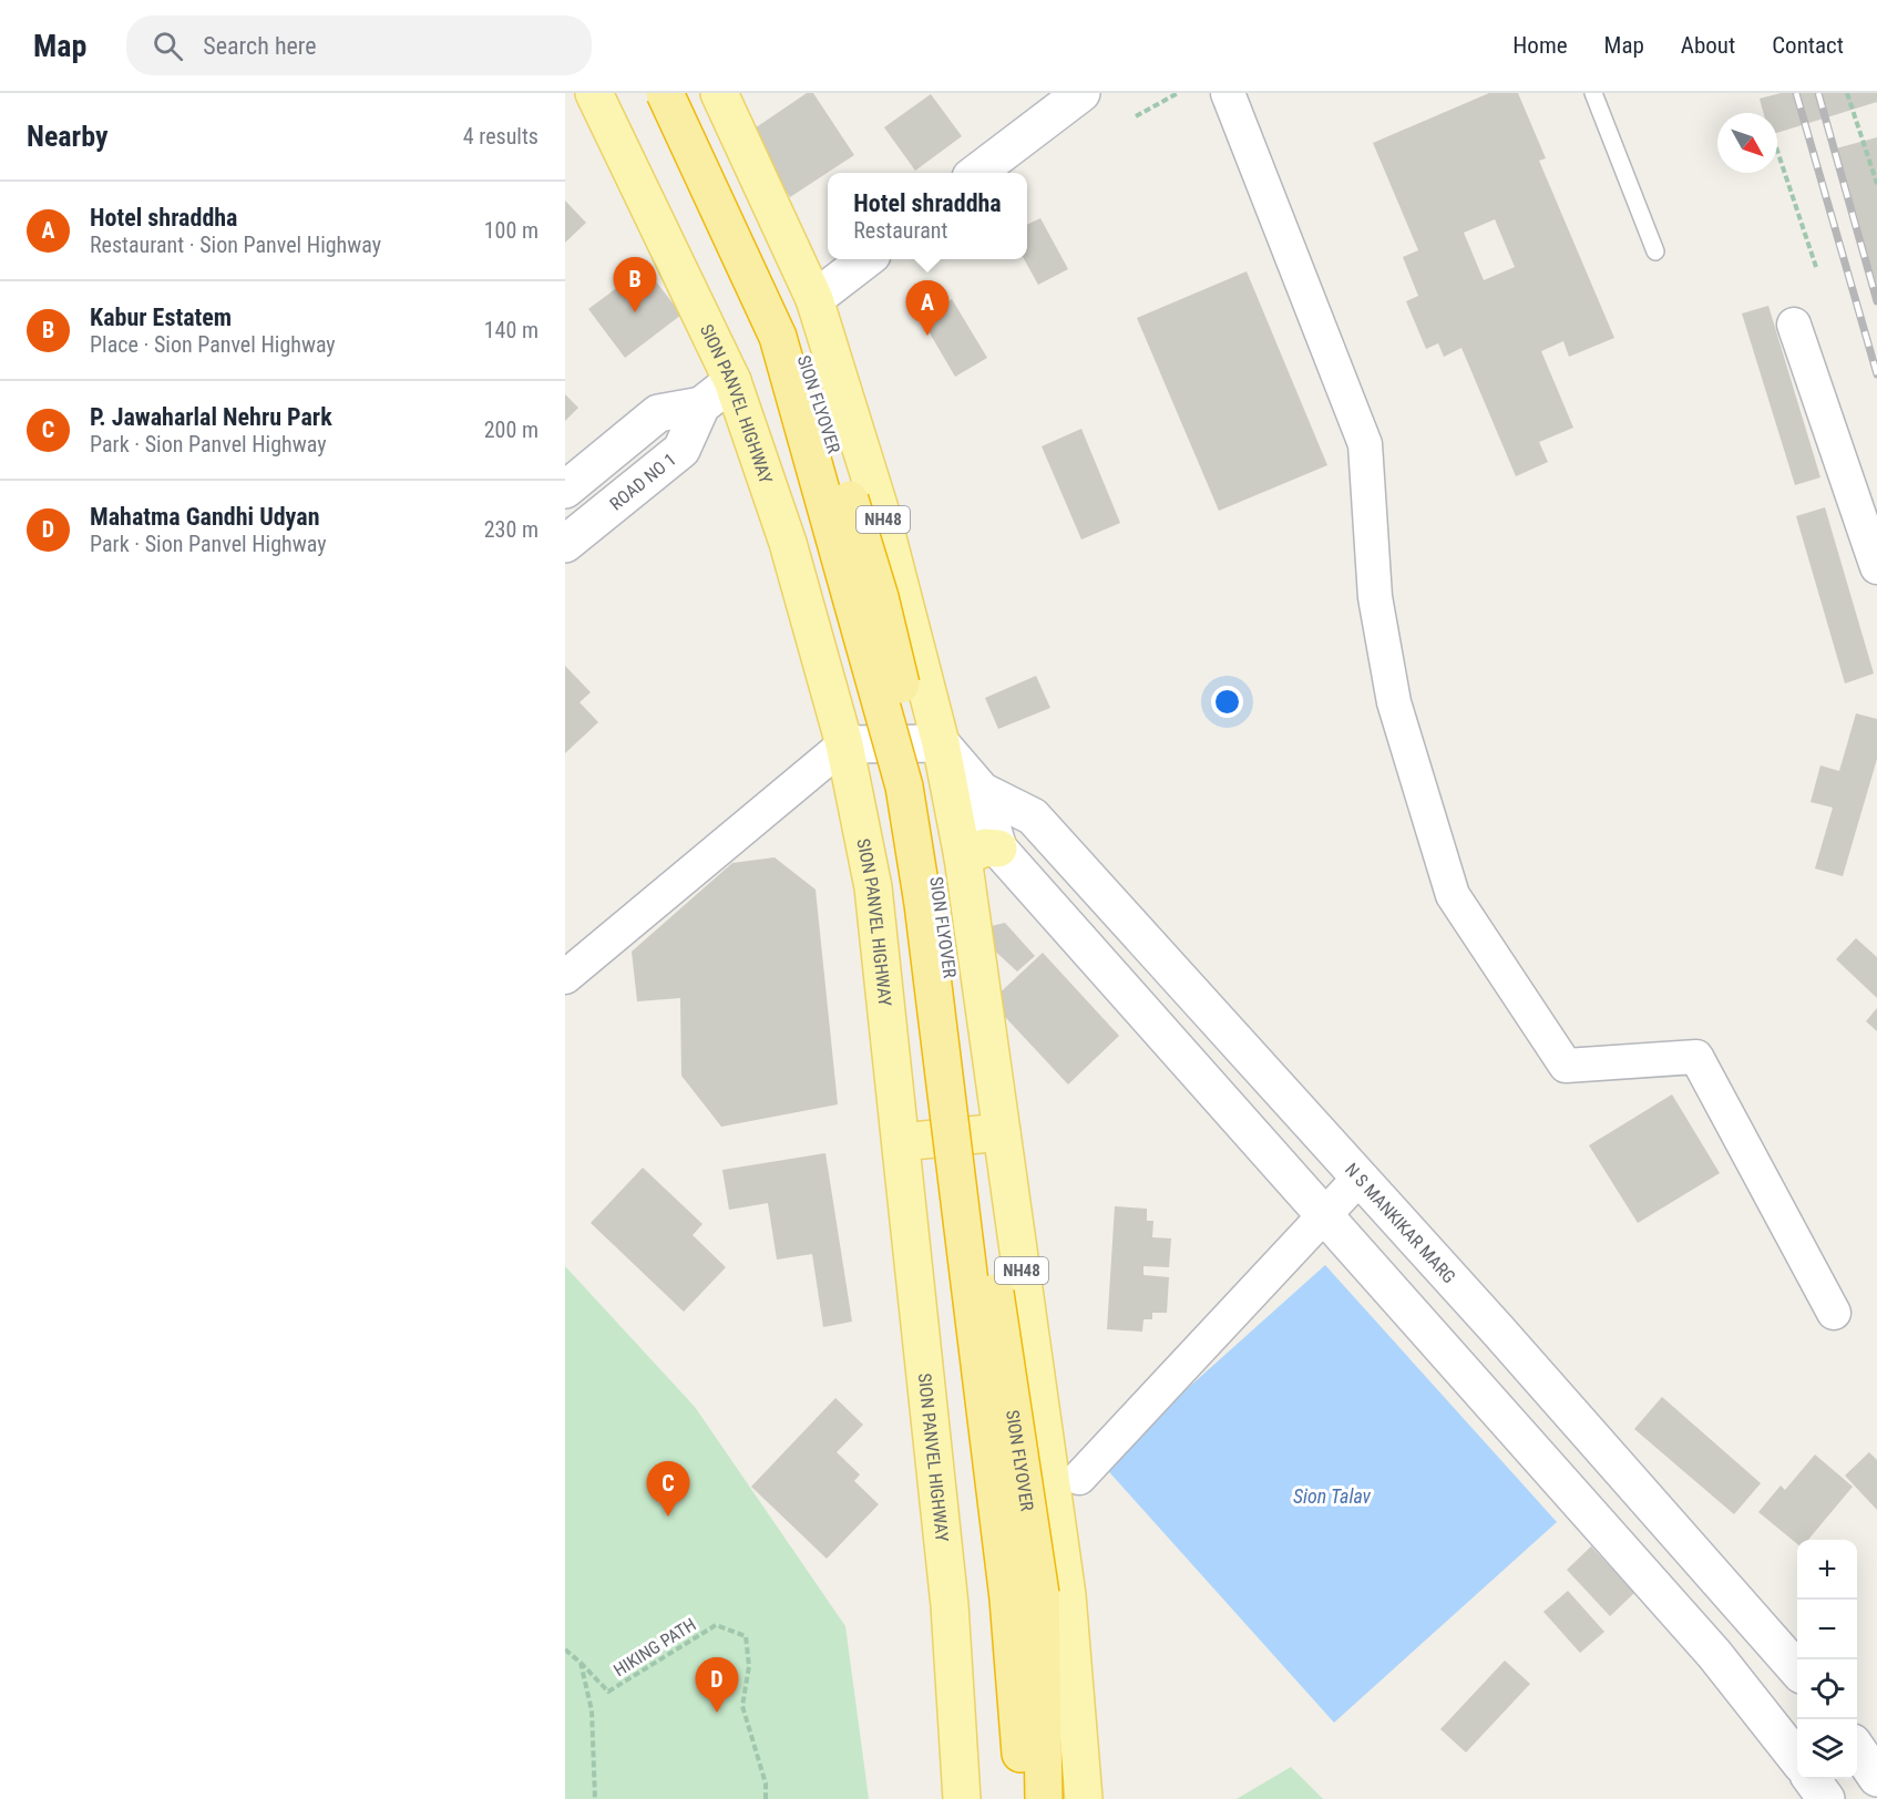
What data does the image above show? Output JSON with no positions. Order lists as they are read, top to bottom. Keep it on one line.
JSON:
{"streets":{"highway":["SION FLYOVER"],"main road":["SION PANVEL HIGHWAY","ROAD NO 1","NH48","N S MANKIKAR MARG"],"path":["HIKING PATH"]},"crossings":[["SION PANVEL HIGHWAY","ROAD NO 1"],["NH48","N S MANKIKAR MARG"]],"water":["Sion Talav"],"north":"bottom right","page":{"header":"Map","search":"Search here","nav":["Home","Map","About","Contact"],"heading":["Nearby","4 results"],"popup":["Hotel shraddha","Restaurant"],"list":[{"mark":"A","name":"Hotel shraddha","note":"Restaurant · Sion Panvel Highway","value":"100 m"},{"mark":"B","name":"Kabur Estatem","note":"Place · Sion Panvel Highway","value":"140 m"},{"mark":"C","name":"P. Jawaharlal Nehru Park","note":"Park · Sion Panvel Highway","value":"200 m"},{"mark":"D","name":"Mahatma Gandhi Udyan","note":"Park · Sion Panvel Highway","value":"230 m"}],"pins":["B","A","C","D"],"map_buttons":["+","−"]}}
